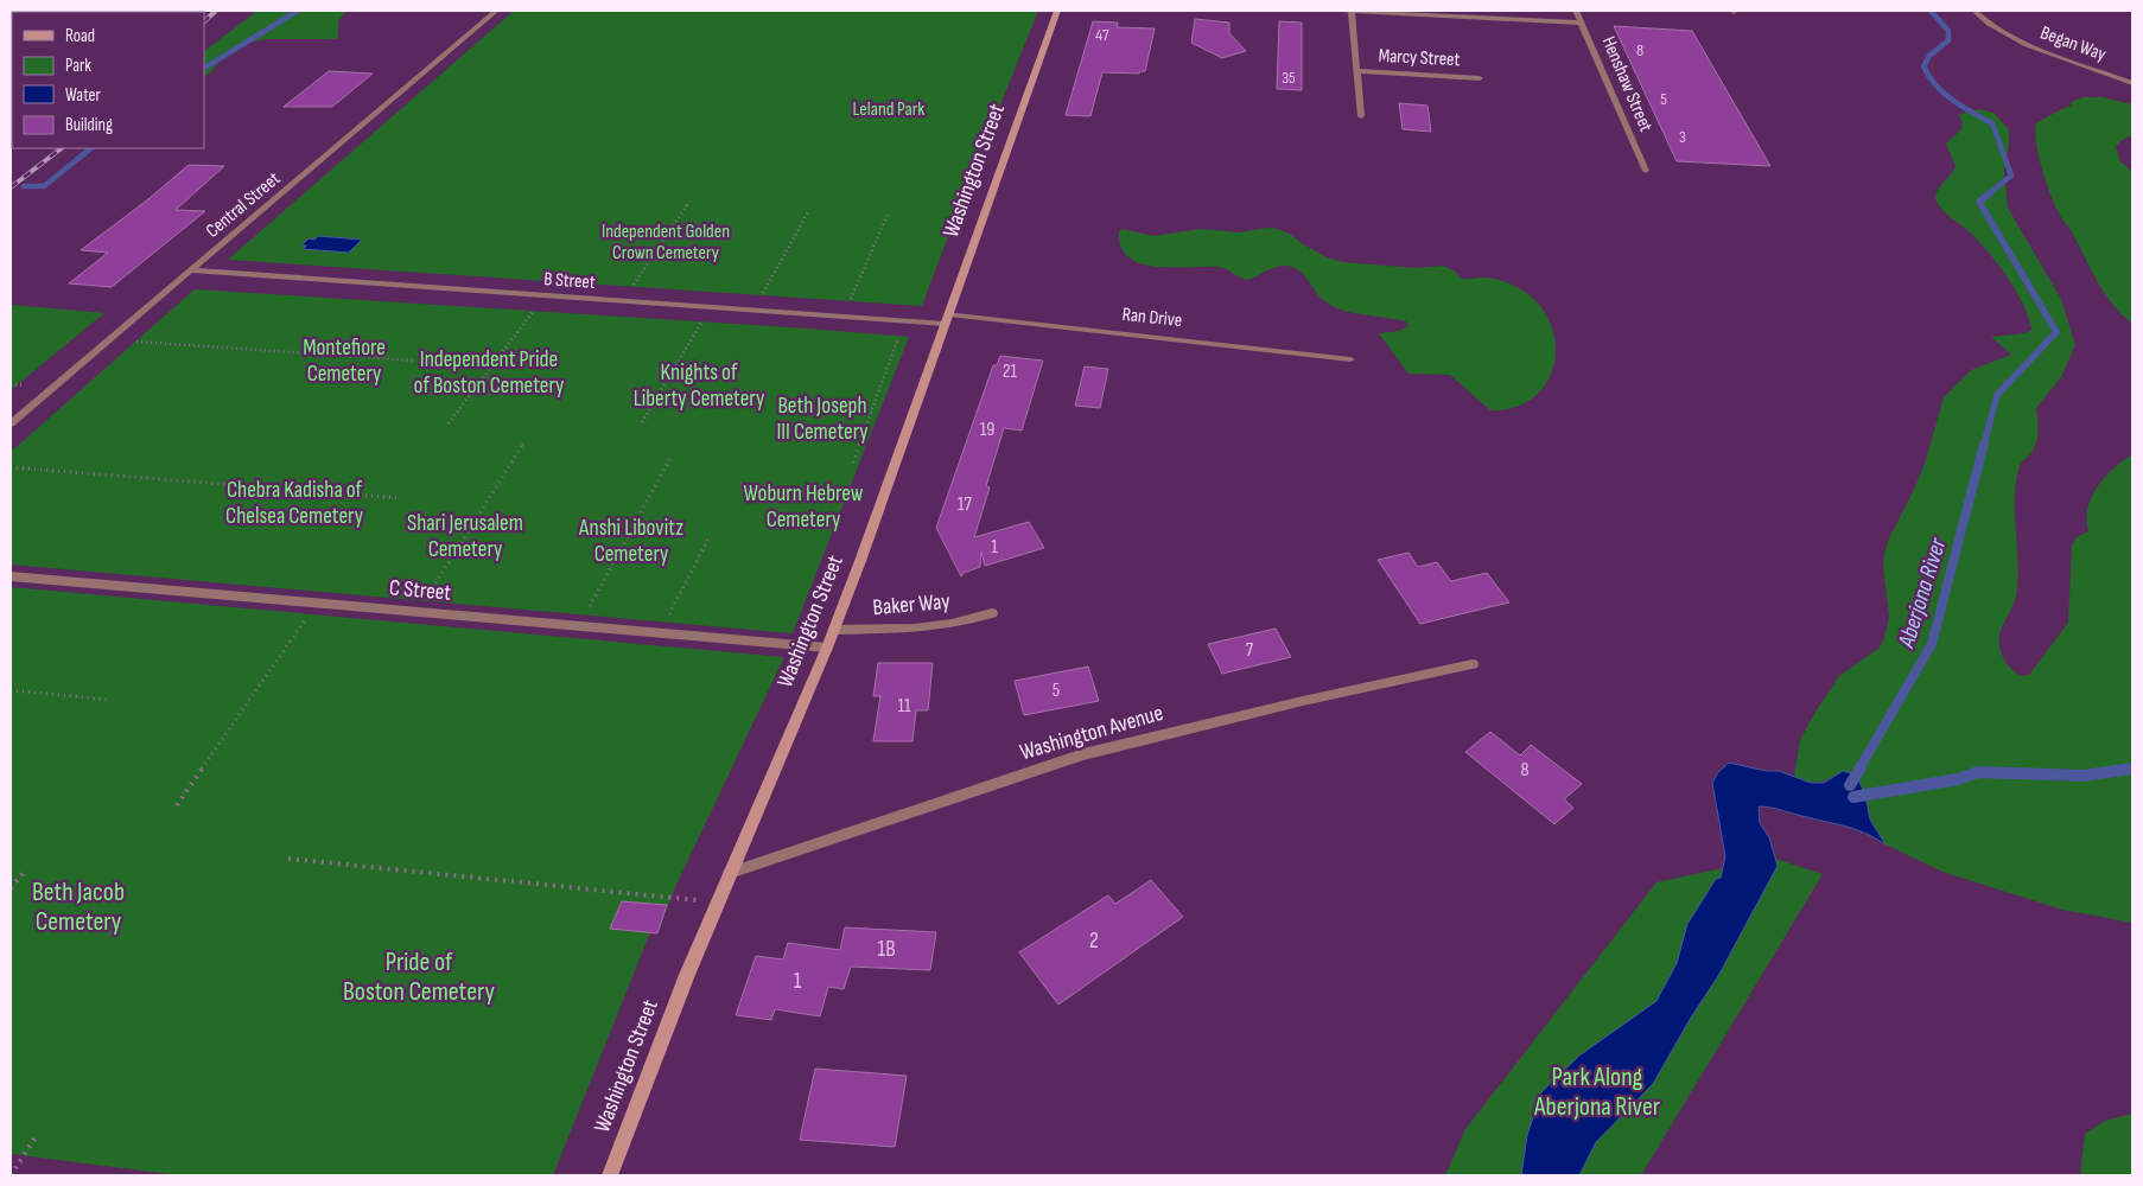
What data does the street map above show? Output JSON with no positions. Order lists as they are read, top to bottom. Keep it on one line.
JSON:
{"streets":{"main road":["Washington Street"],"street":["Began Way","Marcy Street","Henshaw Street","Central Street","B Street","Ran Drive","C Street","Baker Way","Washington Avenue"]},"crossings":[["Washington Street","B Street"],["Washington Street","Ran Drive"],["Washington Street","C Street"],["Washington Street","Baker Way"],["Washington Street","Washington Avenue"],["Central Street","B Street"],["B Street","Ran Drive"]],"water":["Aberjona River"],"parks":["Leland Park","Independent Golden Crown Cemetery","Montefiore Cemetery","Independent Pride of Boston Cemetery","Knights of Liberty Cemetery","Beth Joseph III Cemetery","Chebra Kadisha of Chelsea Cemetery","Woburn Hebrew Cemetery","Shari Jerusalem Cemetery","Anshi Libovitz Cemetery","Beth Jacob Cemetery","Pride of Boston Cemetery","Park Along Aberjona River"],"house_numbers":["47","8","35","5","3","21","19","17","1","7","5","11","8","2","1B","1"],"legend":["Road","Park","Water","Building"]}
